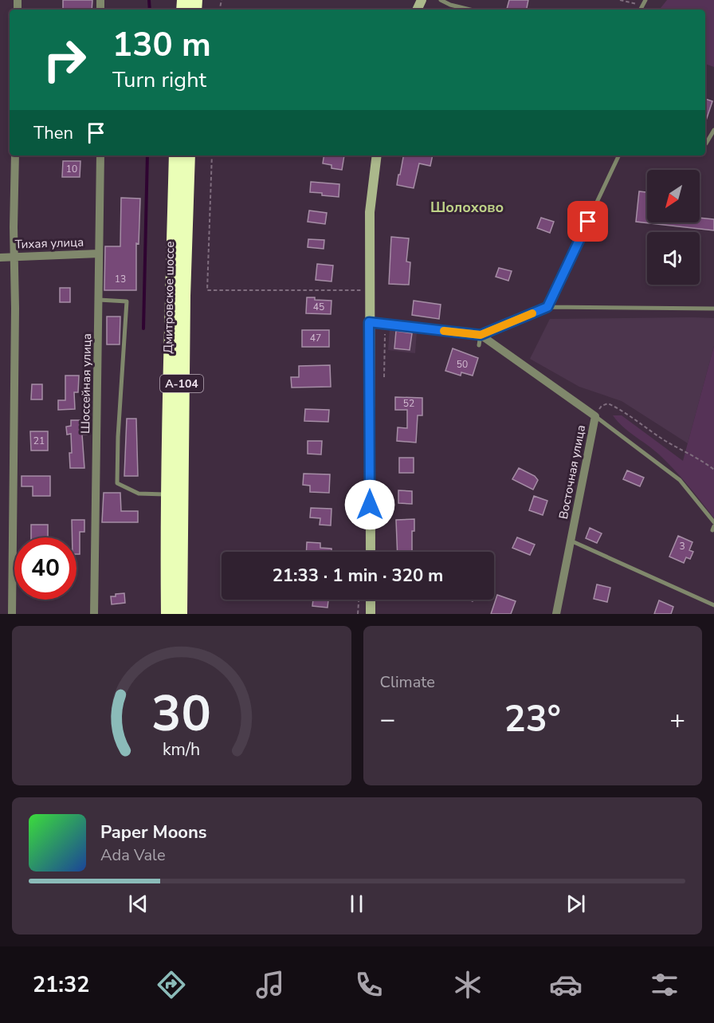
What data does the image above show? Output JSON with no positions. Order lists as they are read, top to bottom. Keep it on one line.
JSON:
{"streets":{"highway":["Дмитровское шоссе","А-104"],"street":["Тихая улица","Шоссейная улица","Восточная улица"]},"crossings":[["Тихая улица","Шоссейная улица"]],"districts":["Шолохово"],"house_numbers":["10","13","45","47","50","52","21","3"],"north":"bottom left","page":{"turn":["130 m","Turn right"],"then":"Then","limit":"40","trip":"21:33 · 1 min · 320 m","tile":"Climate","heat":["−","23°","+"],"song":["Paper Moons","Ada Vale"],"tabs":"21:32","gauge":["30","km/h"]}}
